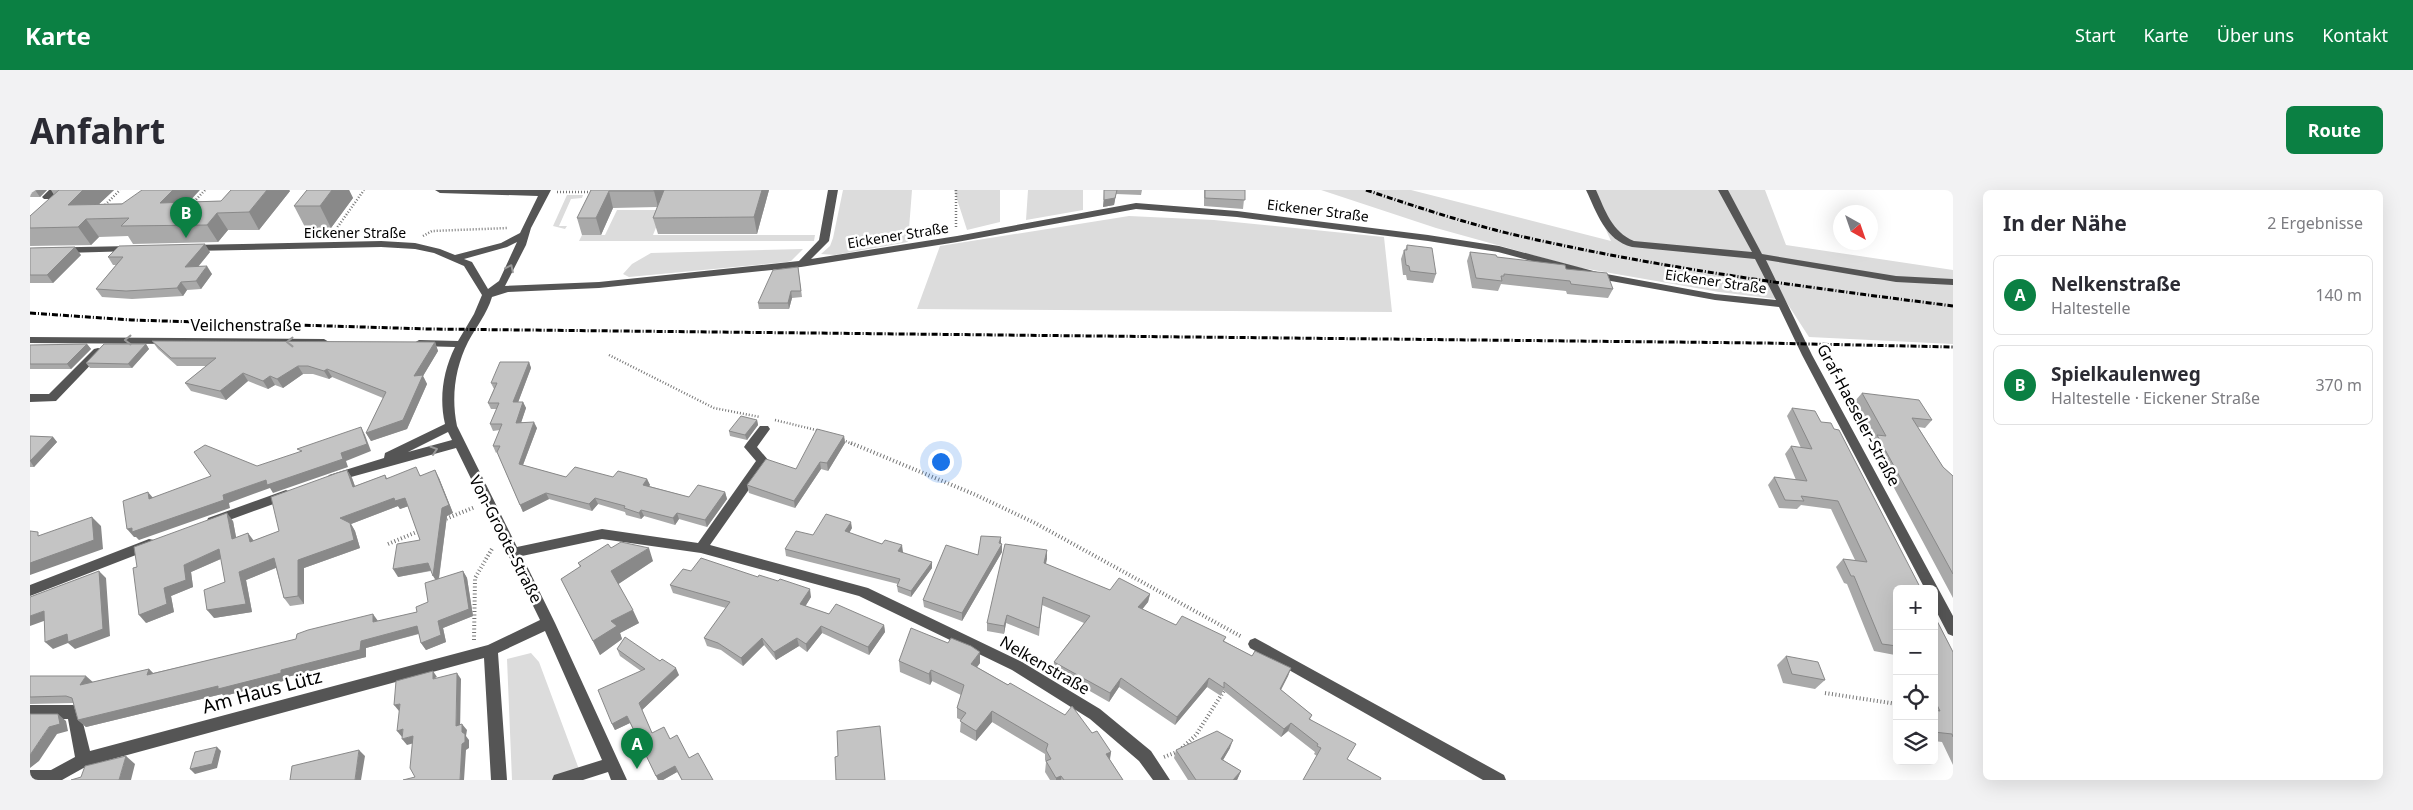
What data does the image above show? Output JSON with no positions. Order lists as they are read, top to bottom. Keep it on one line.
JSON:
{"streets":{"street":["Eickener Straße","Veilchenstraße","Graf-Haeseler-Straße","Von-Groote-Straße","Nelkenstraße","Am Haus Lütz"]},"crossings":[["Eickener Straße","Graf-Haeseler-Straße"],["Eickener Straße","Von-Groote-Straße"],["Von-Groote-Straße","Nelkenstraße"],["Von-Groote-Straße","Am Haus Lütz"]],"one_way":["Veilchenstraße"],"north":"bottom right","page":{"header":"Karte","nav":["Start","Karte","Über uns","Kontakt"],"buttons":"Route","title":"Anfahrt","heading":["In der Nähe","2 Ergebnisse"],"pins":["B","A"],"list":[{"mark":"A","name":"Nelkenstraße","note":"Haltestelle","value":"140 m"},{"mark":"B","name":"Spielkaulenweg","note":"Haltestelle · Eickener Straße","value":"370 m"}],"map_buttons":["+","−"]}}
